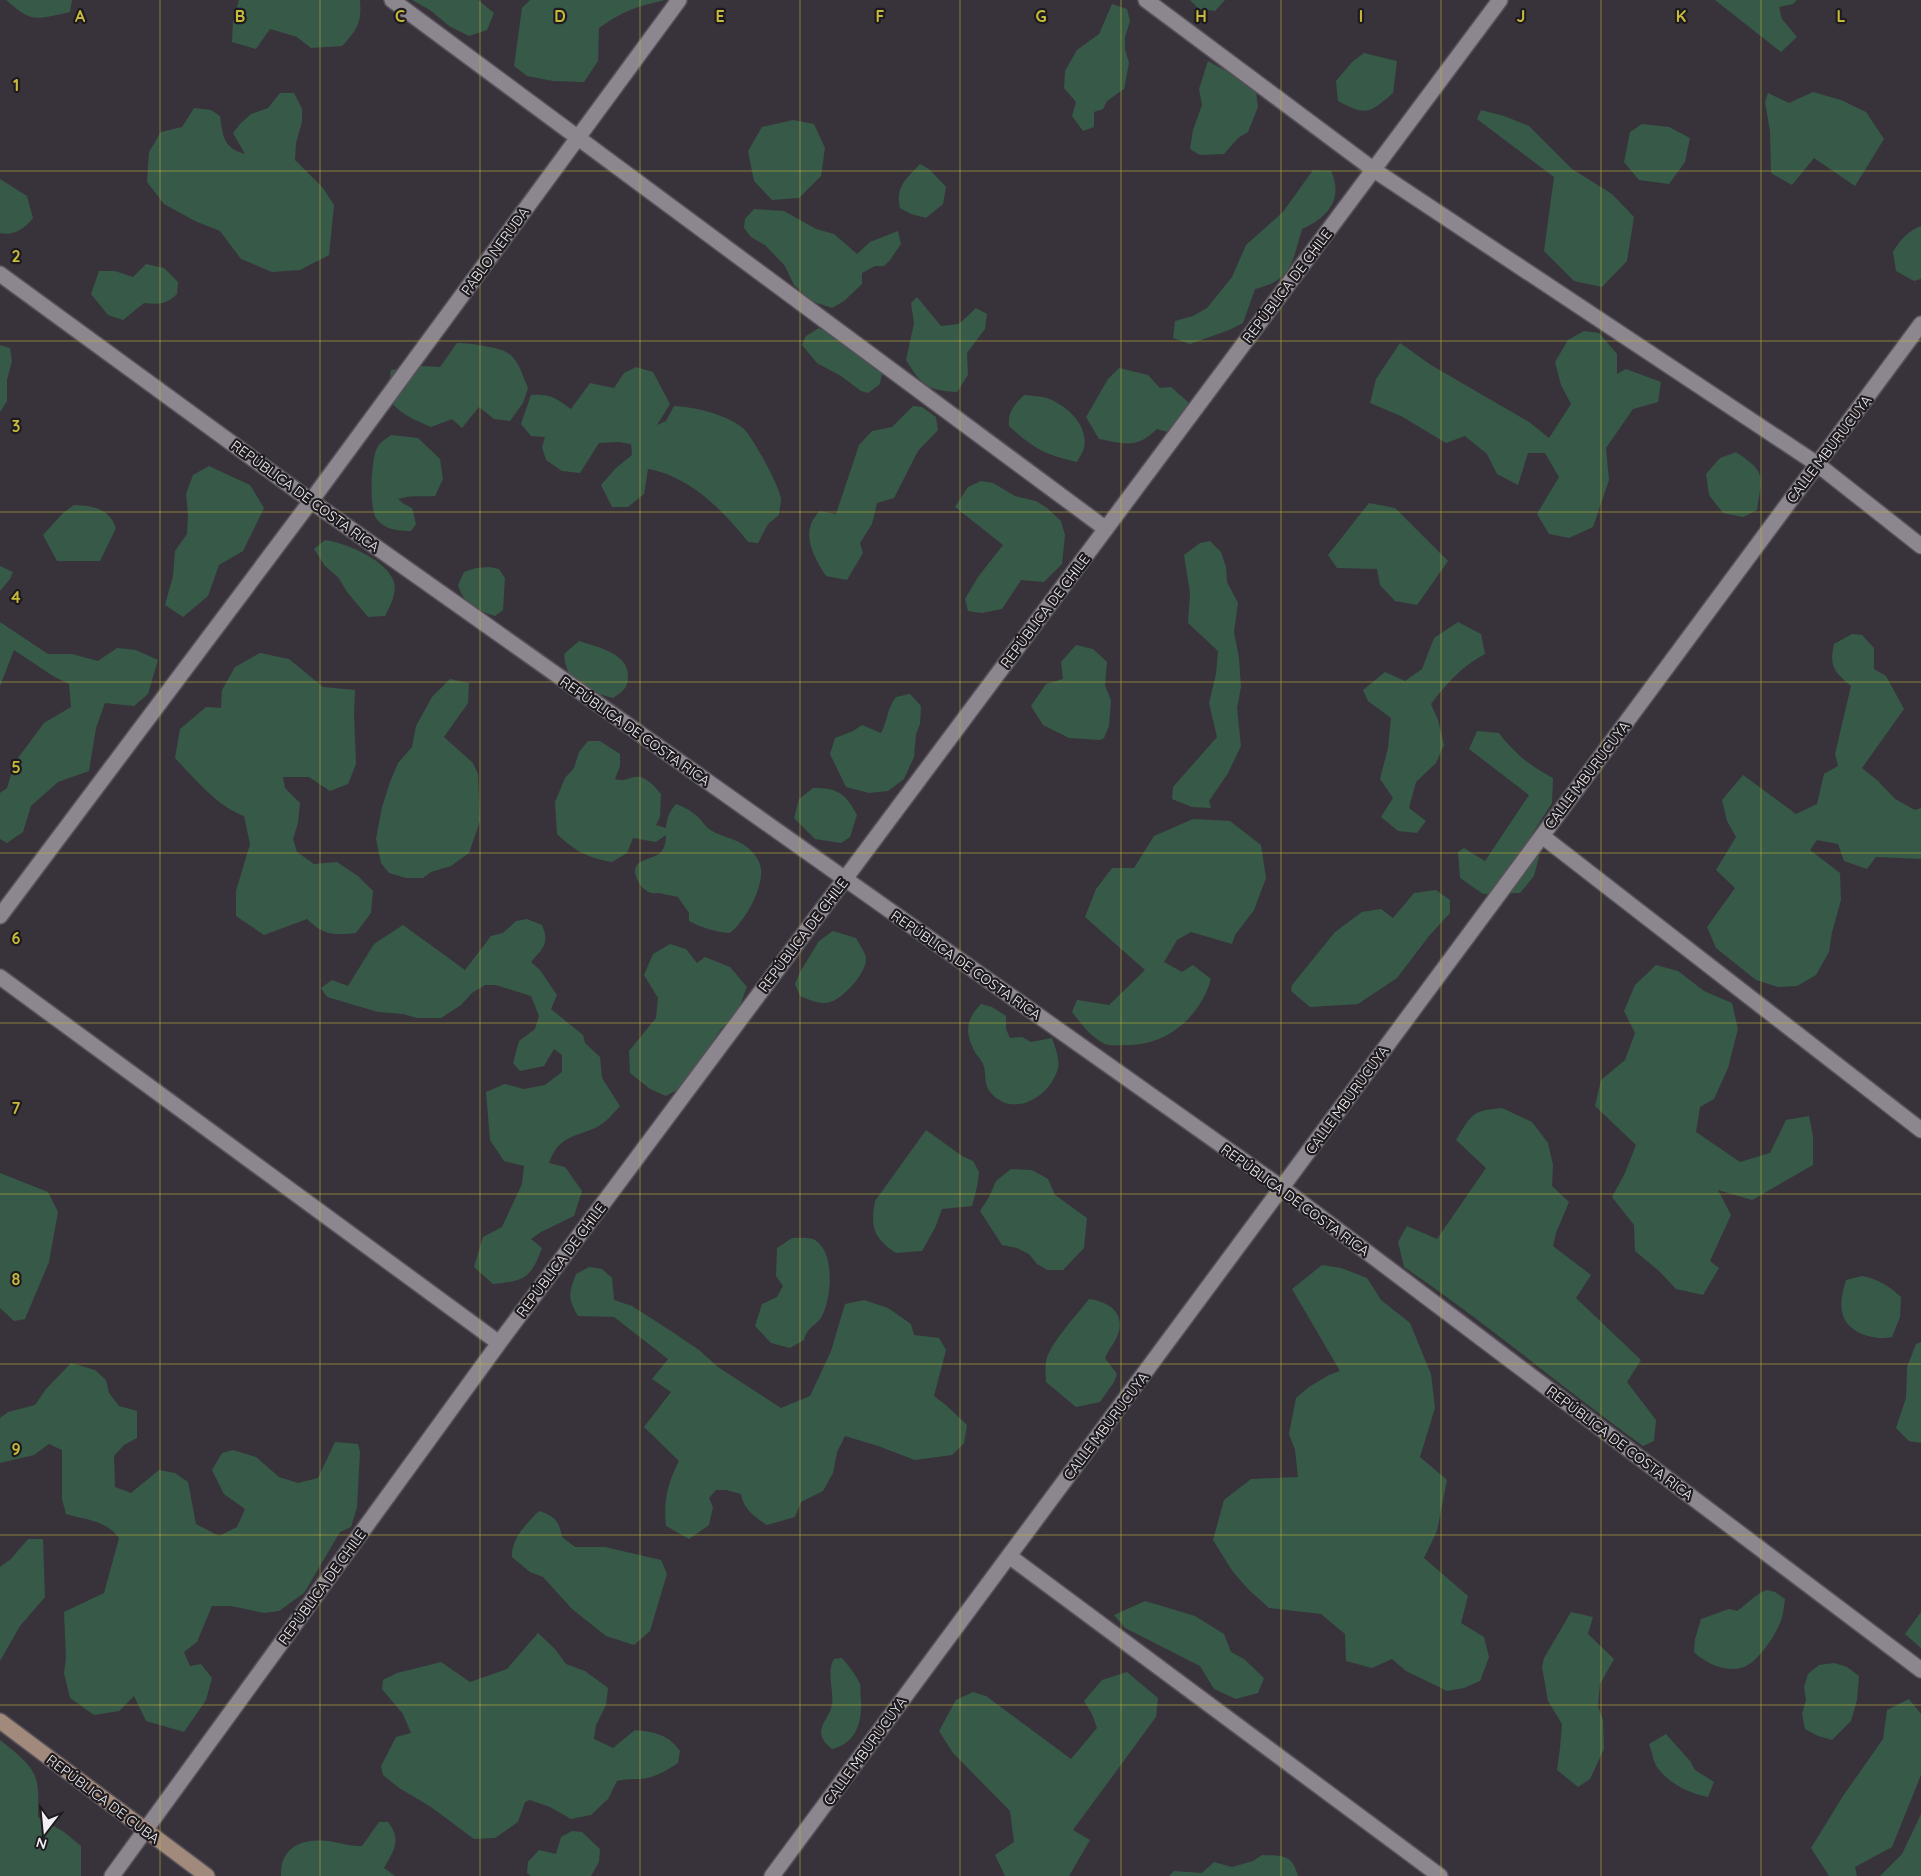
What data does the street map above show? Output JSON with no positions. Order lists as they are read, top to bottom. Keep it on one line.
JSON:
{"streets":{"main road":["REPÚBLICA DE CUBA"],"street":["PABLO NERUDA","REPÚBLICA DE CHILE","CALLE MBURUCUYA","REPÚBLICA DE COSTA RICA"]},"crossings":[["PABLO NERUDA","REPÚBLICA DE COSTA RICA"],["REPÚBLICA DE CHILE","REPÚBLICA DE COSTA RICA"],["REPÚBLICA DE CHILE","REPÚBLICA DE CUBA"],["CALLE MBURUCUYA","REPÚBLICA DE COSTA RICA"]],"north":"bottom","grid":{"columns":["A","B","C","D","E","F","G","H","I","J","K","L"],"rows":["1","2","3","4","5","6","7","8","9"]}}
